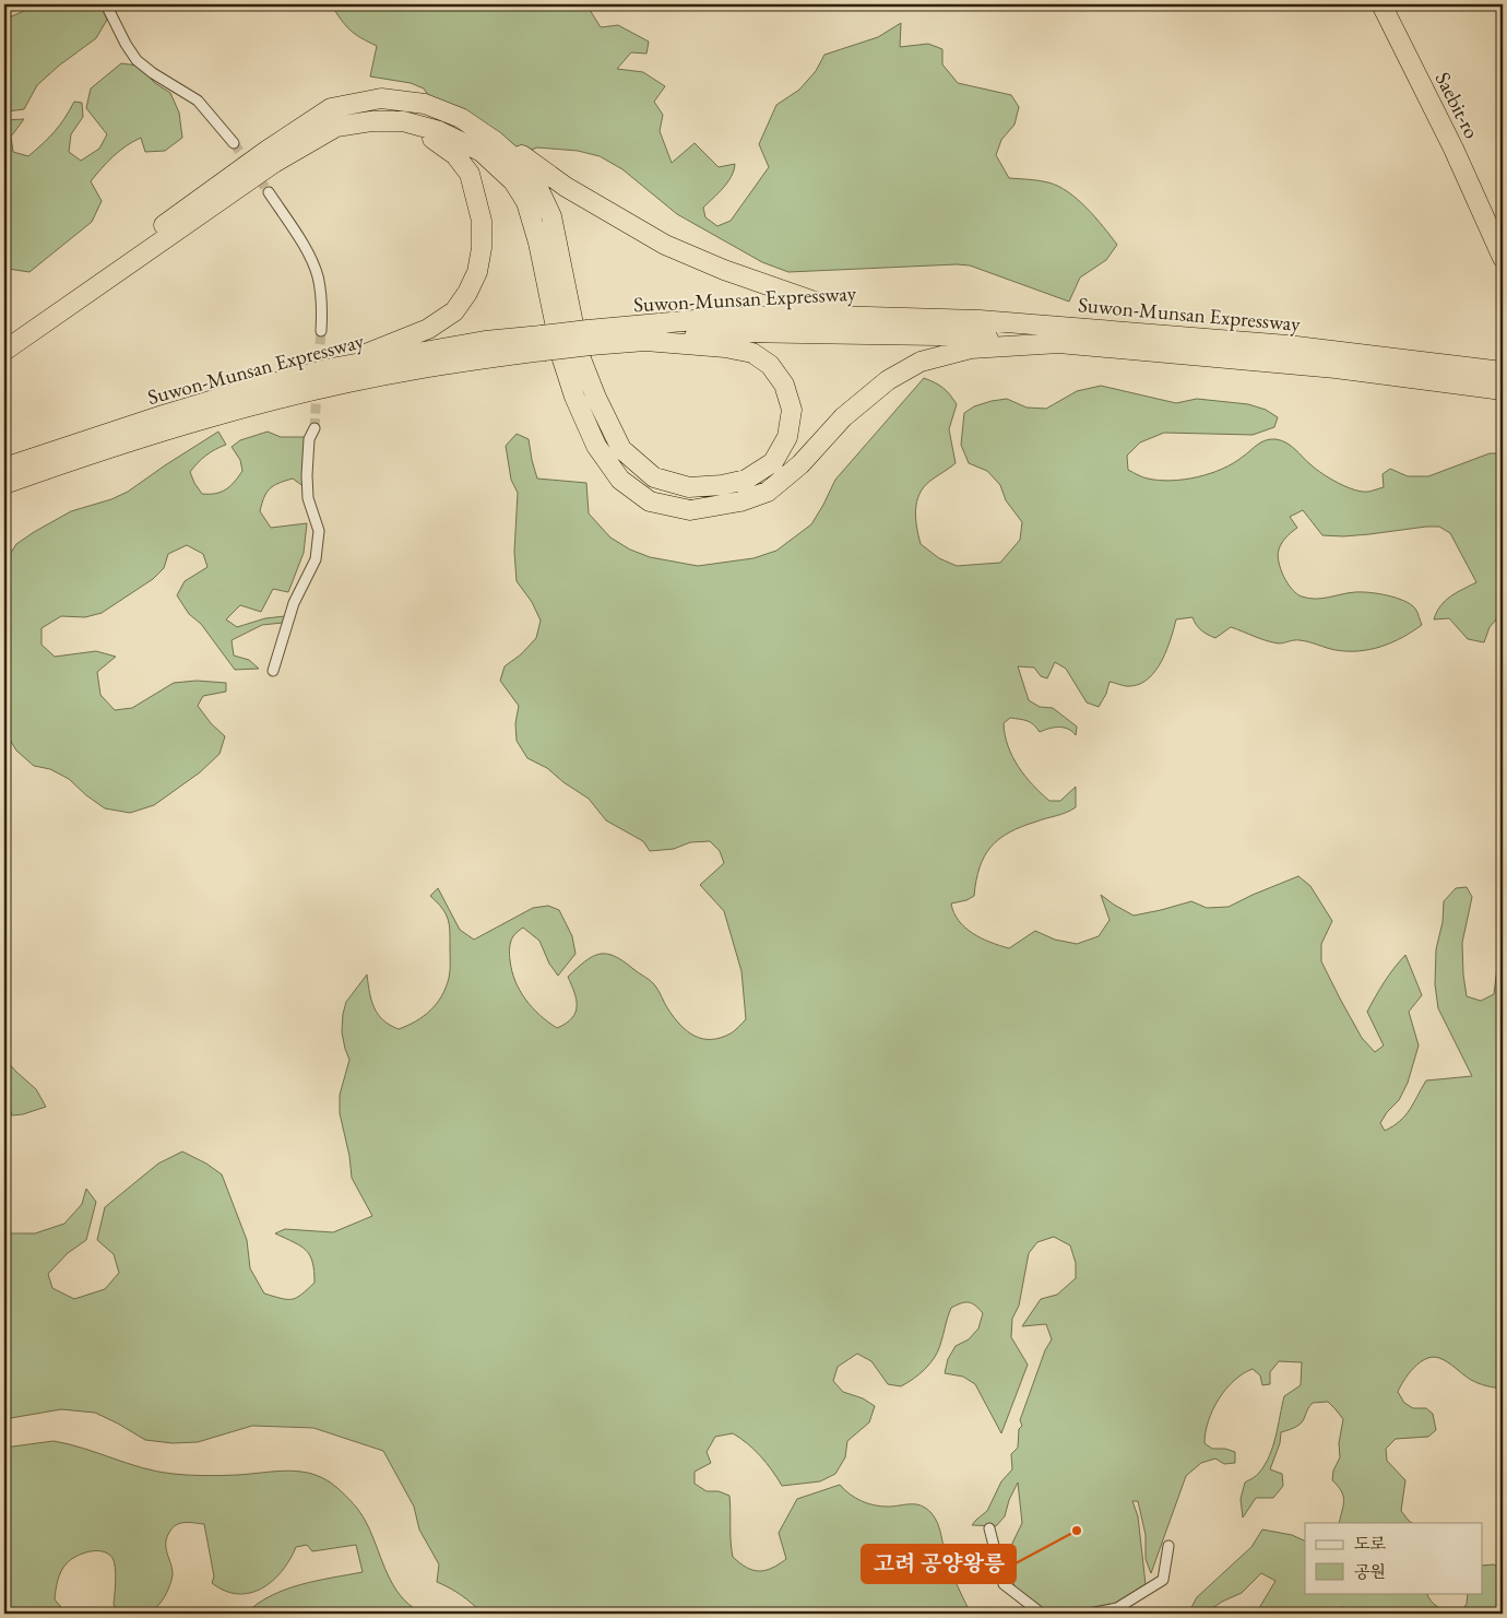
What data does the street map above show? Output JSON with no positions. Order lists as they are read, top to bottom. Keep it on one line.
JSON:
{"streets":{"highway":["Saebit-ro","Suwon-Munsan Expressway"]},"places":["고려 공양왕릉"],"legend":["도로","공원"]}
